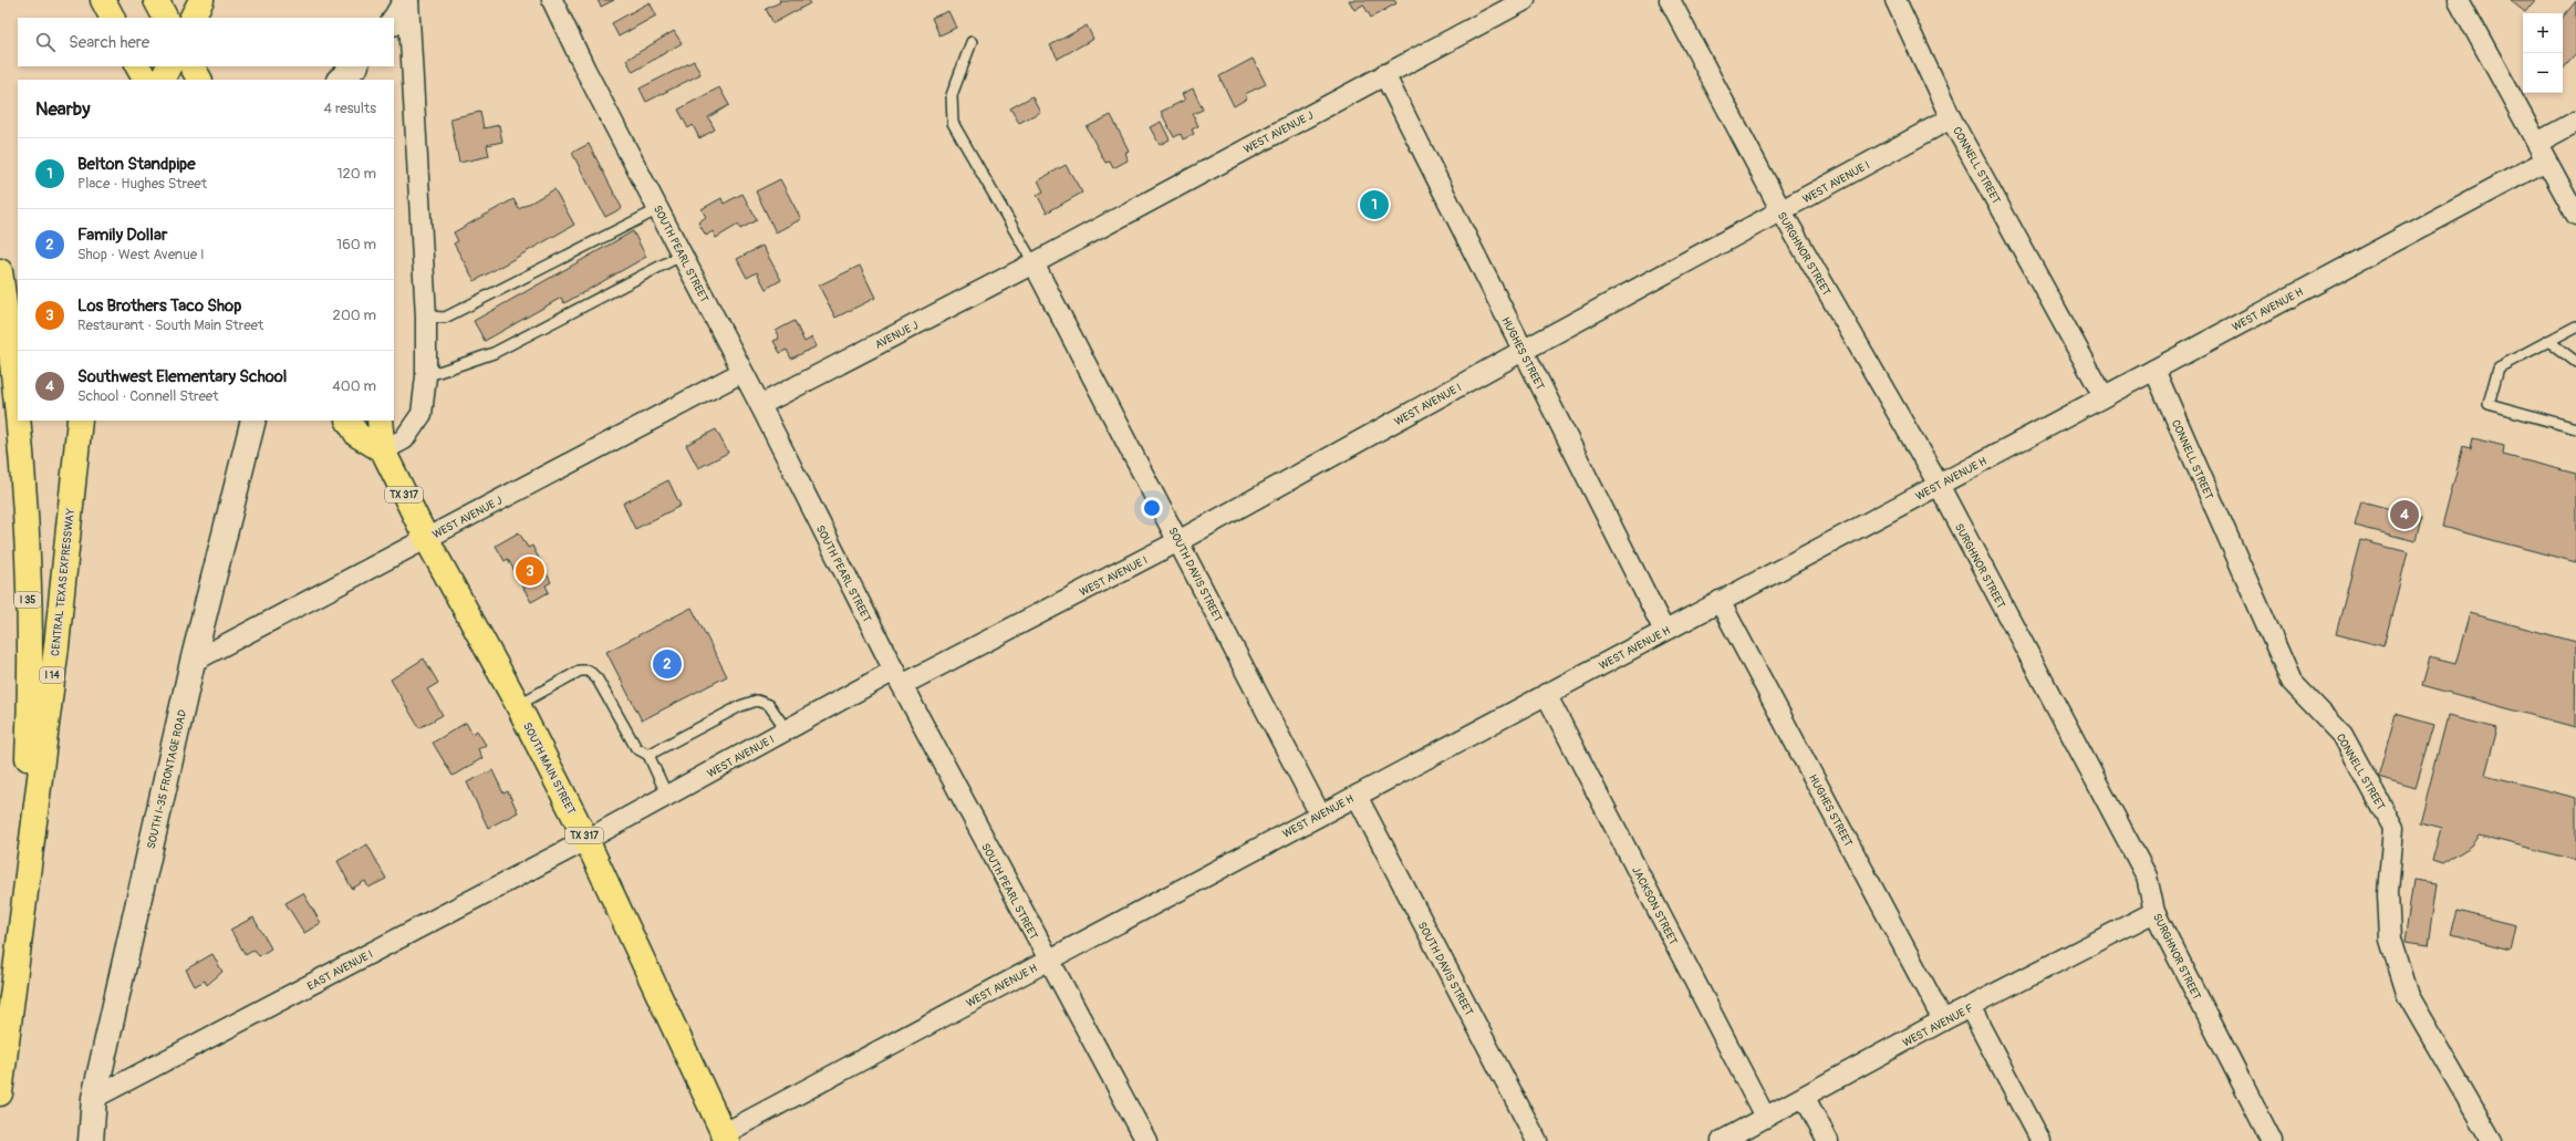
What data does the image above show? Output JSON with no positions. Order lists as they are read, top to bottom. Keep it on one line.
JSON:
{"streets":{"main road":["TX 317","CENTRAL TEXAS EXPRESSWAY","I 35","I 14","SOUTH MAIN STREET","SOUTH I-35 FRONTAGE ROAD"],"street":["WEST AVENUE J","CONNELL STREET","WEST AVENUE I","SOUTH PEARL STREET","SURGHNOR STREET","WEST AVENUE H","AVENUE J","HUGHES STREET","SOUTH DAVIS STREET","JACKSON STREET","EAST AVENUE I","WEST AVENUE F"]},"crossings":[["WEST AVENUE J","SOUTH PEARL STREET"],["WEST AVENUE J","AVENUE J"],["WEST AVENUE J","HUGHES STREET"],["WEST AVENUE J","SOUTH DAVIS STREET"],["WEST AVENUE J","SOUTH MAIN STREET"],["WEST AVENUE J","SOUTH I-35 FRONTAGE ROAD"],["CONNELL STREET","WEST AVENUE I"],["CONNELL STREET","WEST AVENUE H"],["WEST AVENUE I","SOUTH PEARL STREET"],["WEST AVENUE I","SURGHNOR STREET"],["WEST AVENUE I","HUGHES STREET"],["WEST AVENUE I","SOUTH DAVIS STREET"],["WEST AVENUE I","SOUTH MAIN STREET"],["WEST AVENUE I","EAST AVENUE I"],["SOUTH PEARL STREET","WEST AVENUE H"],["SOUTH PEARL STREET","AVENUE J"],["SURGHNOR STREET","WEST AVENUE H"],["SURGHNOR STREET","WEST AVENUE F"],["WEST AVENUE H","HUGHES STREET"],["WEST AVENUE H","SOUTH DAVIS STREET"],["WEST AVENUE H","SOUTH MAIN STREET"],["WEST AVENUE H","JACKSON STREET"],["AVENUE J","SOUTH DAVIS STREET"],["HUGHES STREET","WEST AVENUE F"],["CENTRAL TEXAS EXPRESSWAY","I 35"],["SOUTH MAIN STREET","EAST AVENUE I"],["SOUTH I-35 FRONTAGE ROAD","EAST AVENUE I"],["JACKSON STREET","WEST AVENUE F"]],"page":{"map_buttons":["+","−"],"search":"Search here","heading":["Nearby","4 results"],"list":[{"mark":"1","name":"Belton Standpipe","note":"Place · Hughes Street","value":"120 m"},{"mark":"2","name":"Family Dollar","note":"Shop · West Avenue I","value":"160 m"},{"mark":"3","name":"Los Brothers Taco Shop","note":"Restaurant · South Main Street","value":"200 m"},{"mark":"4","name":"Southwest Elementary School","note":"School · Connell Street","value":"400 m"}],"pins":["1","4","3","2"]}}
